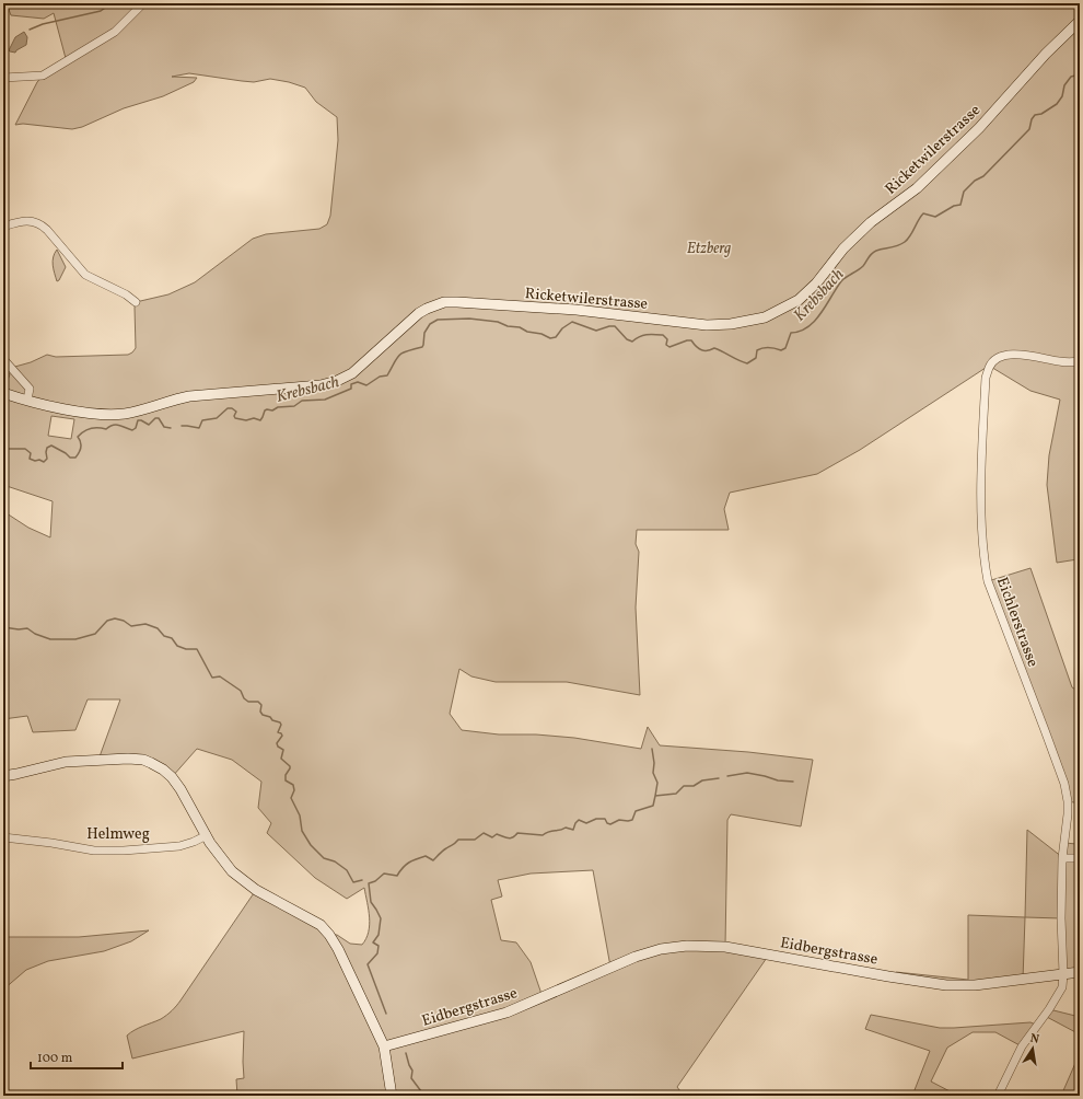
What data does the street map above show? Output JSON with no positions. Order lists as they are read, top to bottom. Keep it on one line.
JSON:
{"streets":{"street":["Ricketwilerstrasse","Eichlerstrasse","Helmweg","Eidbergstrasse"]},"crossings":[["Eichlerstrasse","Eidbergstrasse"]],"water":["Krebsbach"],"parks":["Etzberg"],"scale_bar":"100 m","north":"top"}
